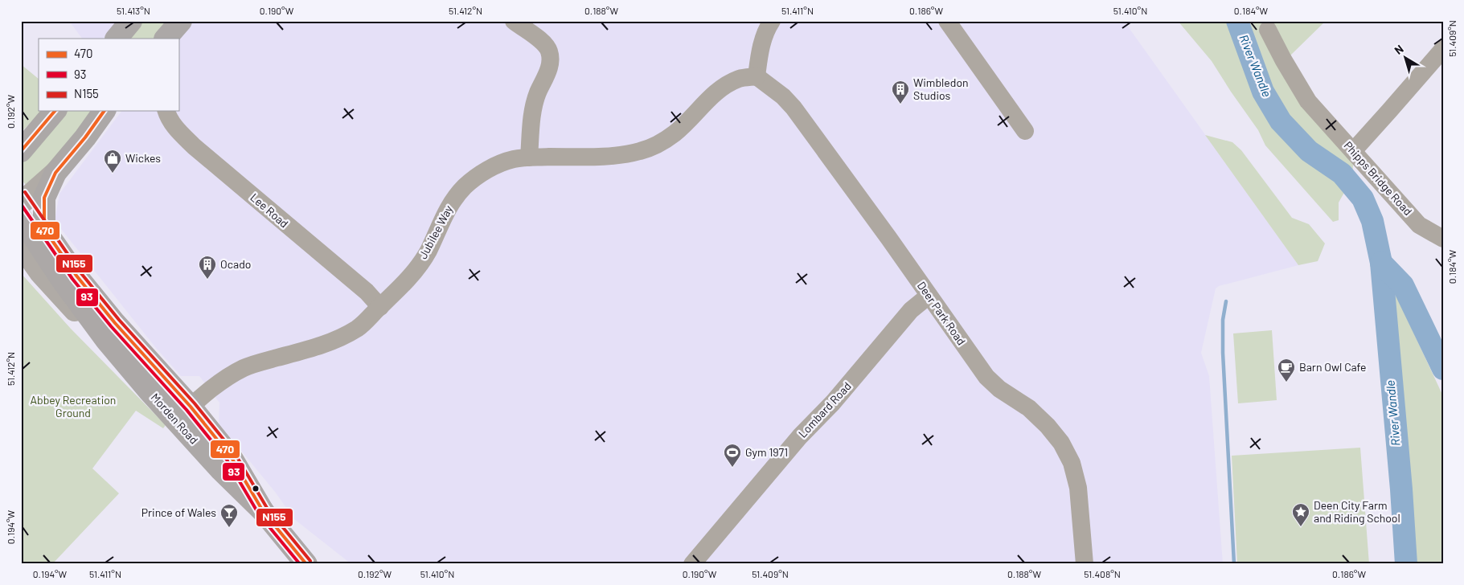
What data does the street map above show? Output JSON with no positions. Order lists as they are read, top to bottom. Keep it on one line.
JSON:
{"streets":{"highway":["Morden Road"],"street":["Phipps Bridge Road","Lee Road","Jubilee Way","Deer Park Road","Lombard Road"]},"crossings":[["Lee Road","Jubilee Way"],["Jubilee Way","Deer Park Road"],["Jubilee Way","Morden Road"],["Deer Park Road","Lombard Road"]],"water":["River Wandle"],"parks":["Abbey Recreation Ground"],"places":{"building":["Wimbledon Studios","Ocado"],"shop":["Wickes"],"cafe":["Barn Owl Cafe"],"sports":["Gym 1971"],"place":["Deen City Farm and Riding School"],"bar":["Prince of Wales"]},"lines":["transit line 470","transit line N155","transit line 93"],"legend":["470","93","N155"],"north":"top left","coordinates":["51.413°N","0.190°W","51.412°N","0.188°W","51.411°N","0.186°W","51.410°N","0.184°W","51.409°N","0.192°W","0.194°W","51.408°N"]}
